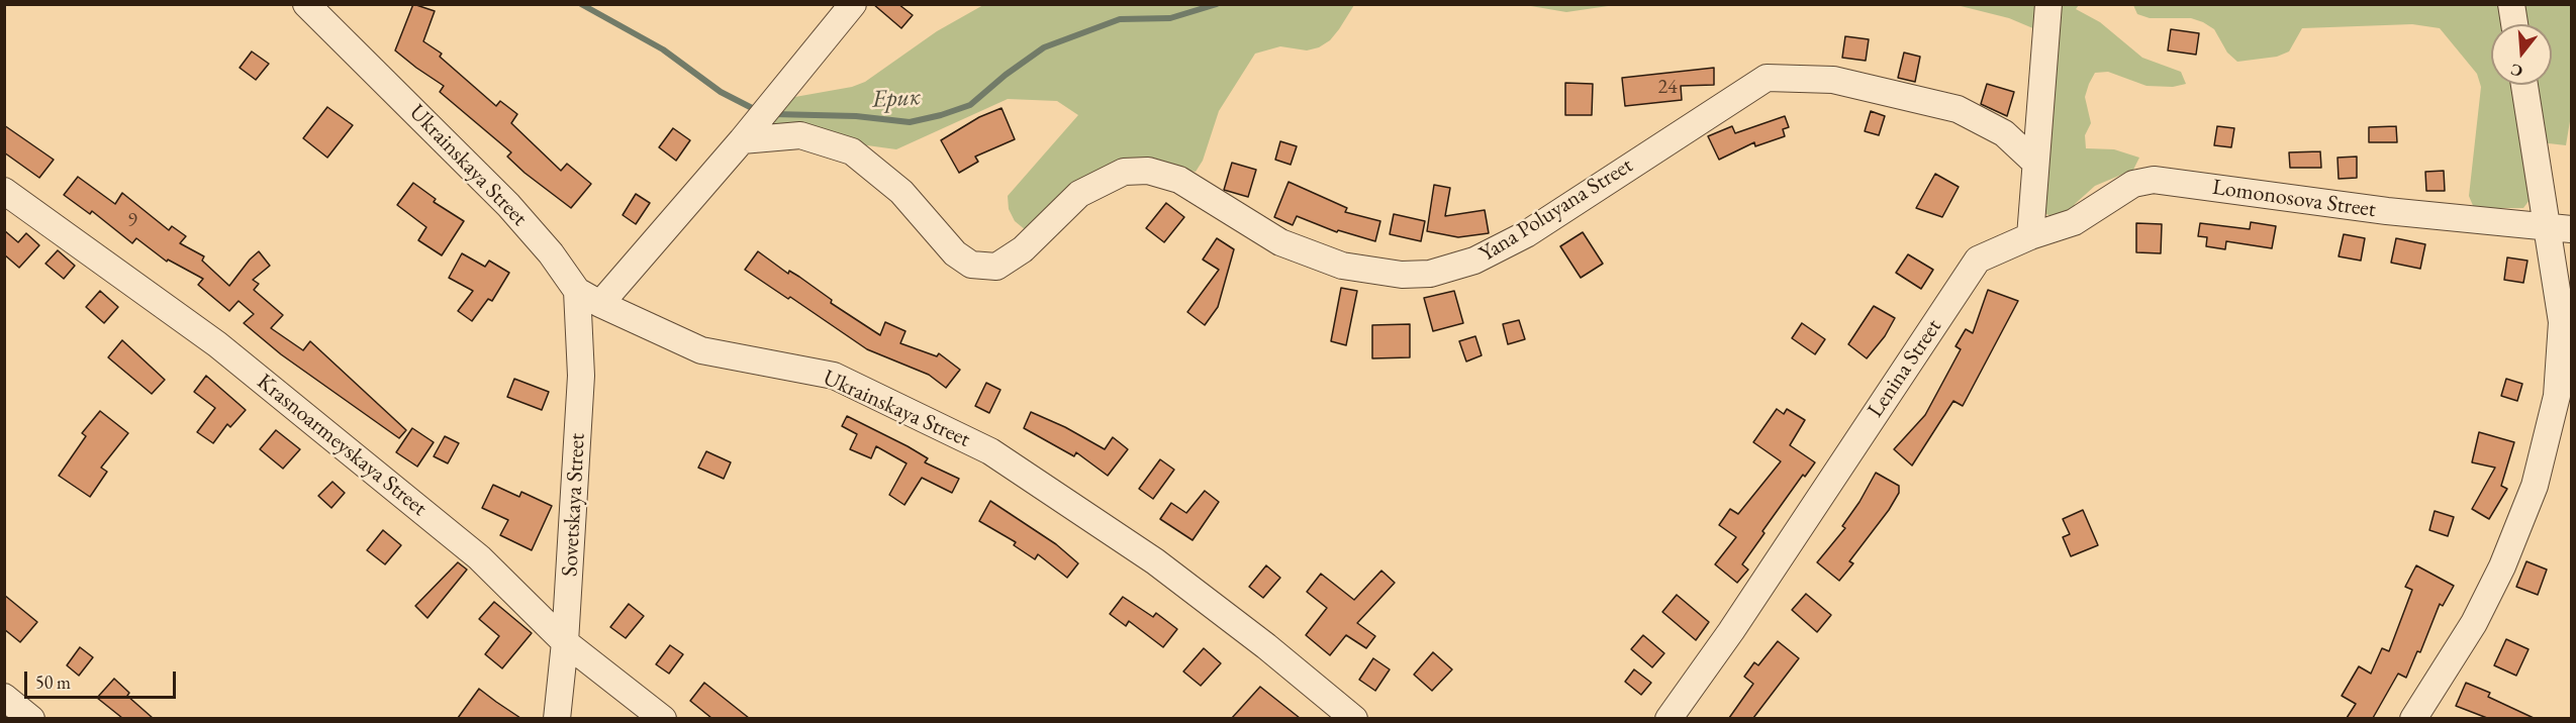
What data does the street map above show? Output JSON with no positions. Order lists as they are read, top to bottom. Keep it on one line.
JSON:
{"streets":{"street":["Ukrainskaya Street","Lomonosova Street","Yana Poluyana Street","Lenina Street","Krasnoarmeyskaya Street","Sovetskaya Street"]},"crossings":[["Ukrainskaya Street","Sovetskaya Street"],["Lomonosova Street","Lenina Street"],["Krasnoarmeyskaya Street","Sovetskaya Street"]],"water":["Ерик"],"house_numbers":["24","9"],"scale_bar":"50 m","north":"bottom"}
